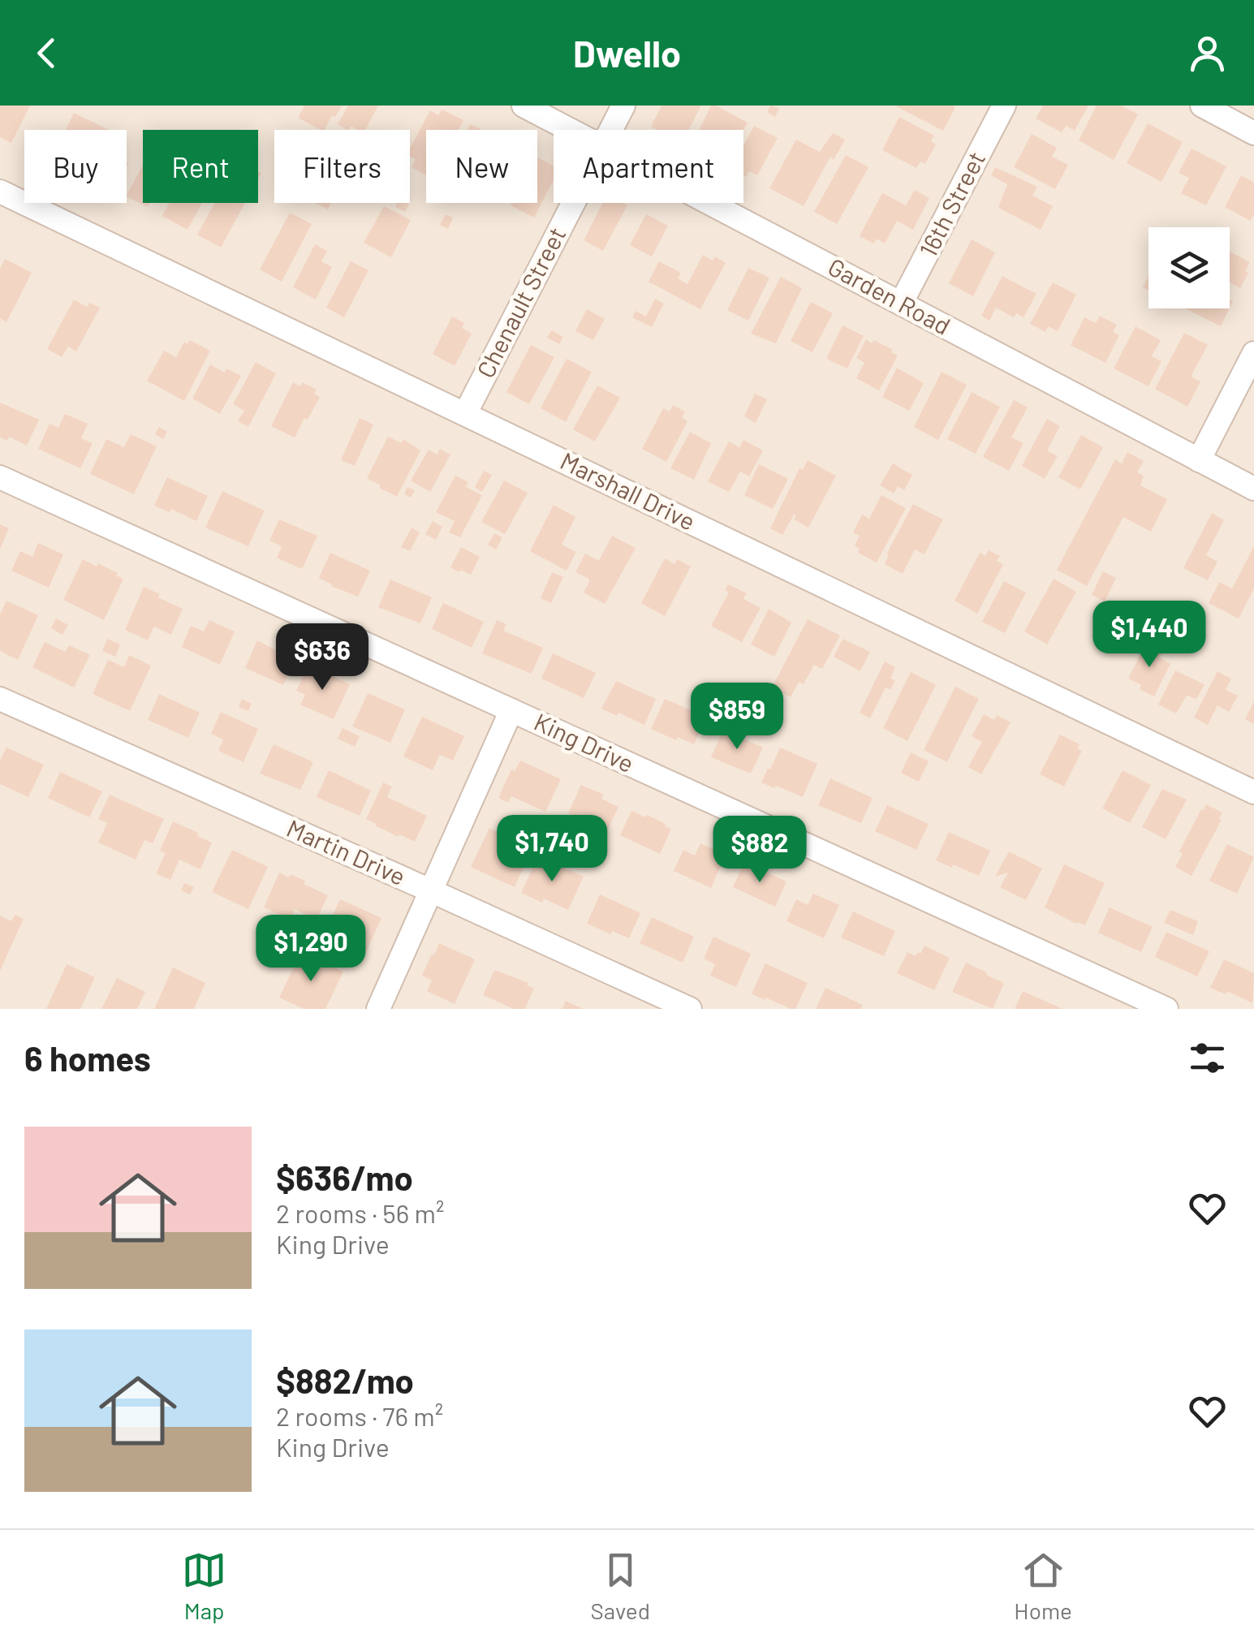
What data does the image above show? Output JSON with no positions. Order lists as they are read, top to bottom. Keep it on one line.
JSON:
{"streets":{"street":["16th Street","Garden Road","Chenault Street","Marshall Drive","King Drive","Martin Drive"]},"crossings":[["16th Street","Garden Road"],["Chenault Street","Marshall Drive"]],"page":{"header":"Dwello","chip":["Buy","Rent","Filters","New","Apartment"],"price":["$1,440","$636","$859","$1,740","$882","$1,290"],"heading":"6 homes","list":[{"name":"$636/mo","note":"2 rooms · 56 m² · King Drive"},{"name":"$882/mo","note":"2 rooms · 76 m² · King Drive"}],"tabs":["Map","Saved","Home"]}}
